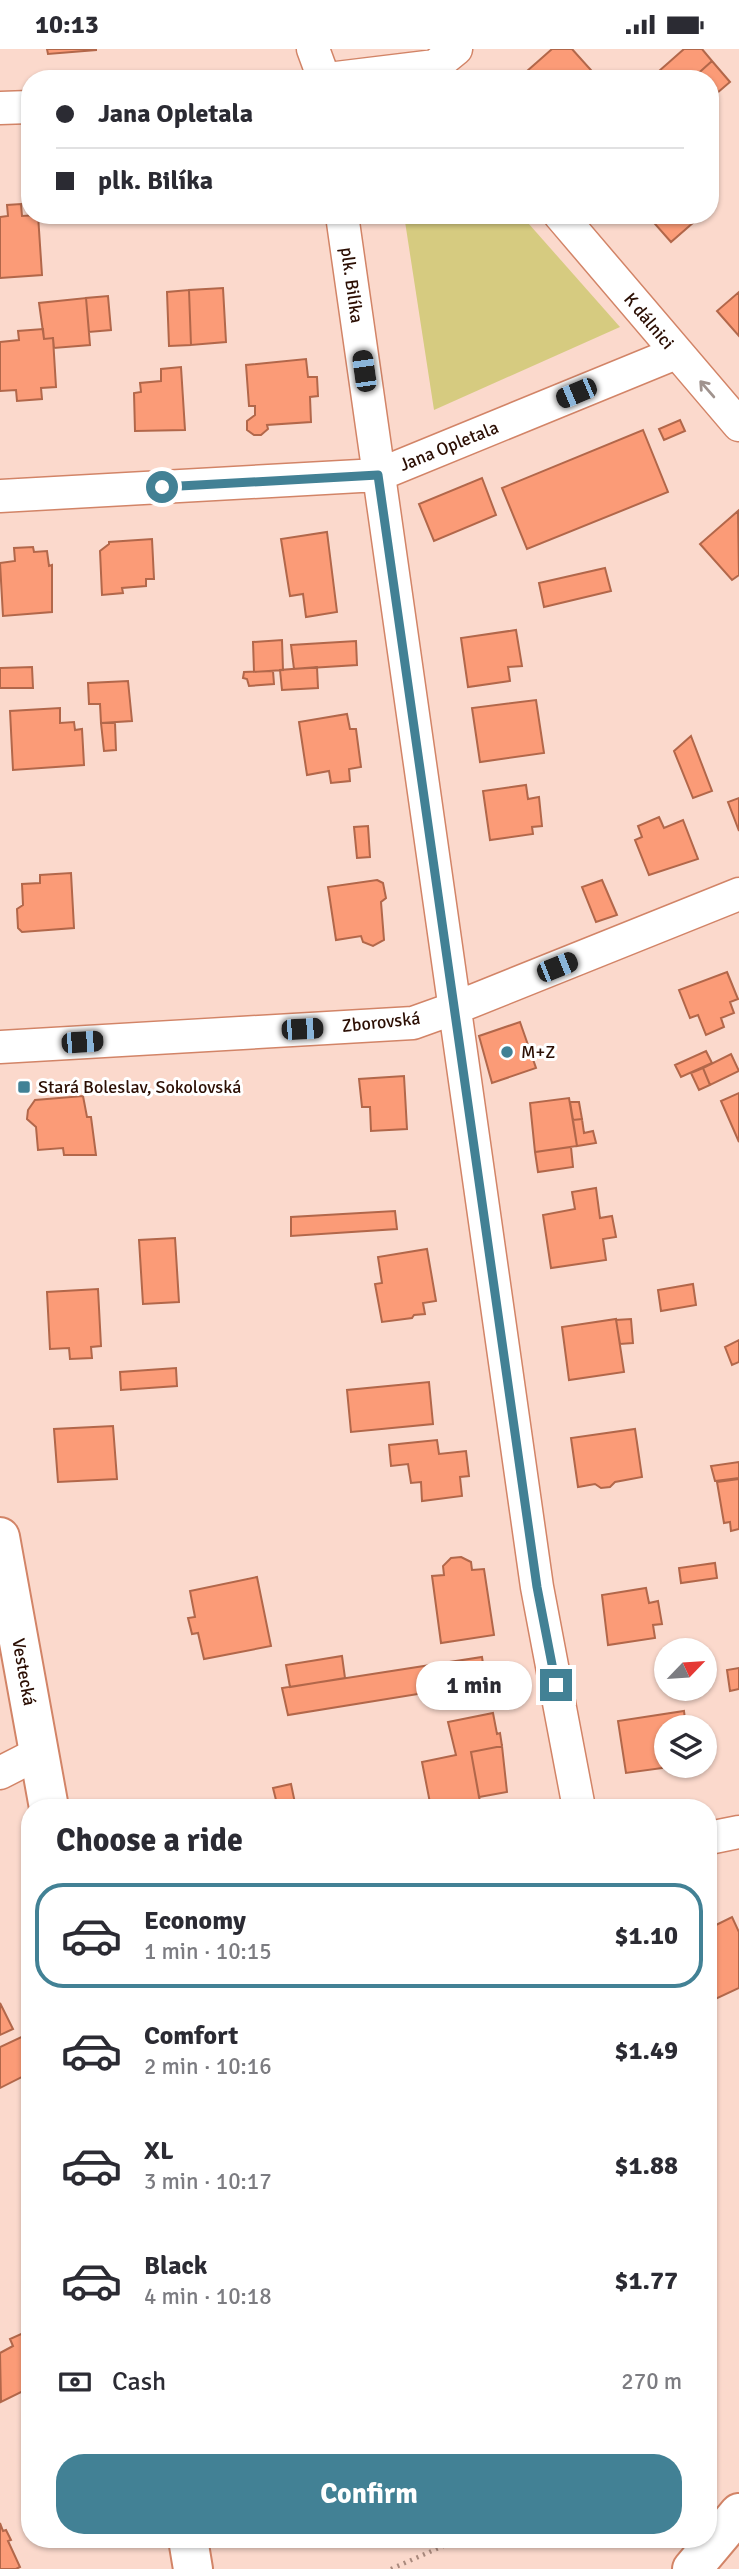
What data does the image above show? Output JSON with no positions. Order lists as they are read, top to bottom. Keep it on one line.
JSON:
{"streets":{"main road":["Vestecká"],"street":["plk. Bilíka","K dálnici","Jana Opletala","Zborovská"]},"crossings":[["plk. Bilíka","Jana Opletala"],["plk. Bilíka","Zborovská"],["K dálnici","Jana Opletala"]],"one_way":["K dálnici"],"places":{"other":["M+Z"],"transit":["Stará Boleslav, Sokolovská"]},"north":"top right","page":{"status":"10:13","banner":["Jana Opletala","plk. Bilíka"],"bubble":"1 min","heading":"Choose a ride","list":[{"name":"Economy","note":"1 min · 10:15","value":"$1.10"},{"name":"Comfort","note":"2 min · 10:16","value":"$1.49"},{"name":"XL","note":"3 min · 10:17","value":"$1.88"},{"name":"Black","note":"4 min · 10:18","value":"$1.77"}],"pay":["Cash","270 m"],"buttons":"Confirm"}}
